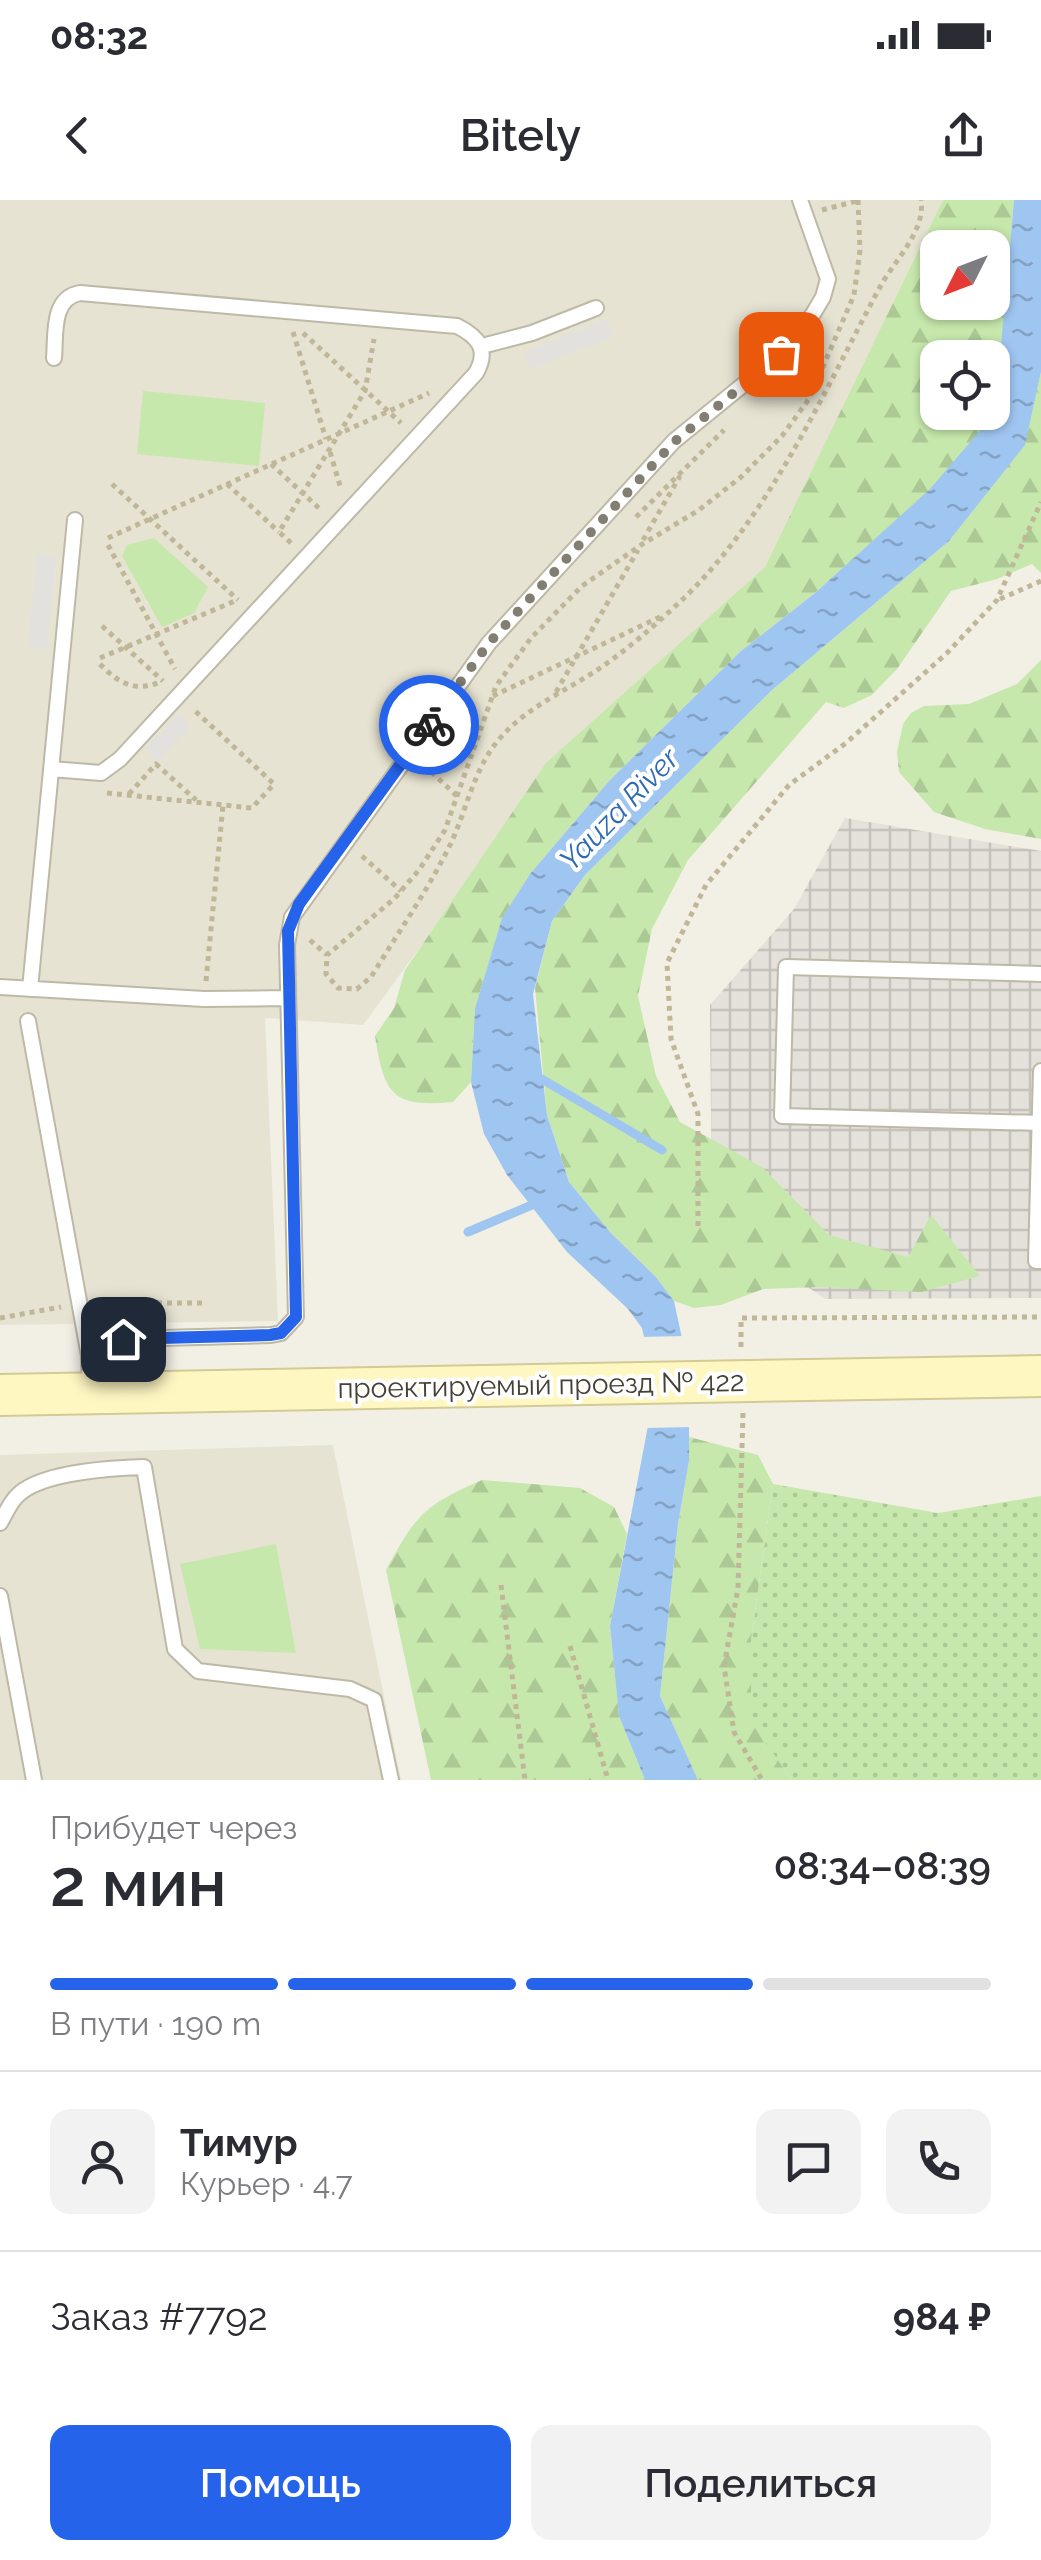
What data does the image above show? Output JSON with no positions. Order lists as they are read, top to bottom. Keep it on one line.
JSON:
{"streets":{"street":["проектируемый проезд № 422"]},"water":["Yauza River"],"north":"bottom left","page":{"status":"08:32","header":"Bitely","heading":["2 мин","Прибудет через","08:34–08:39"],"panel":["Тимур","Курьер · 4.7","Заказ #7792","984 ₽"],"bar":"В пути · 190 m","buttons":["Помощь","Поделиться"]}}
